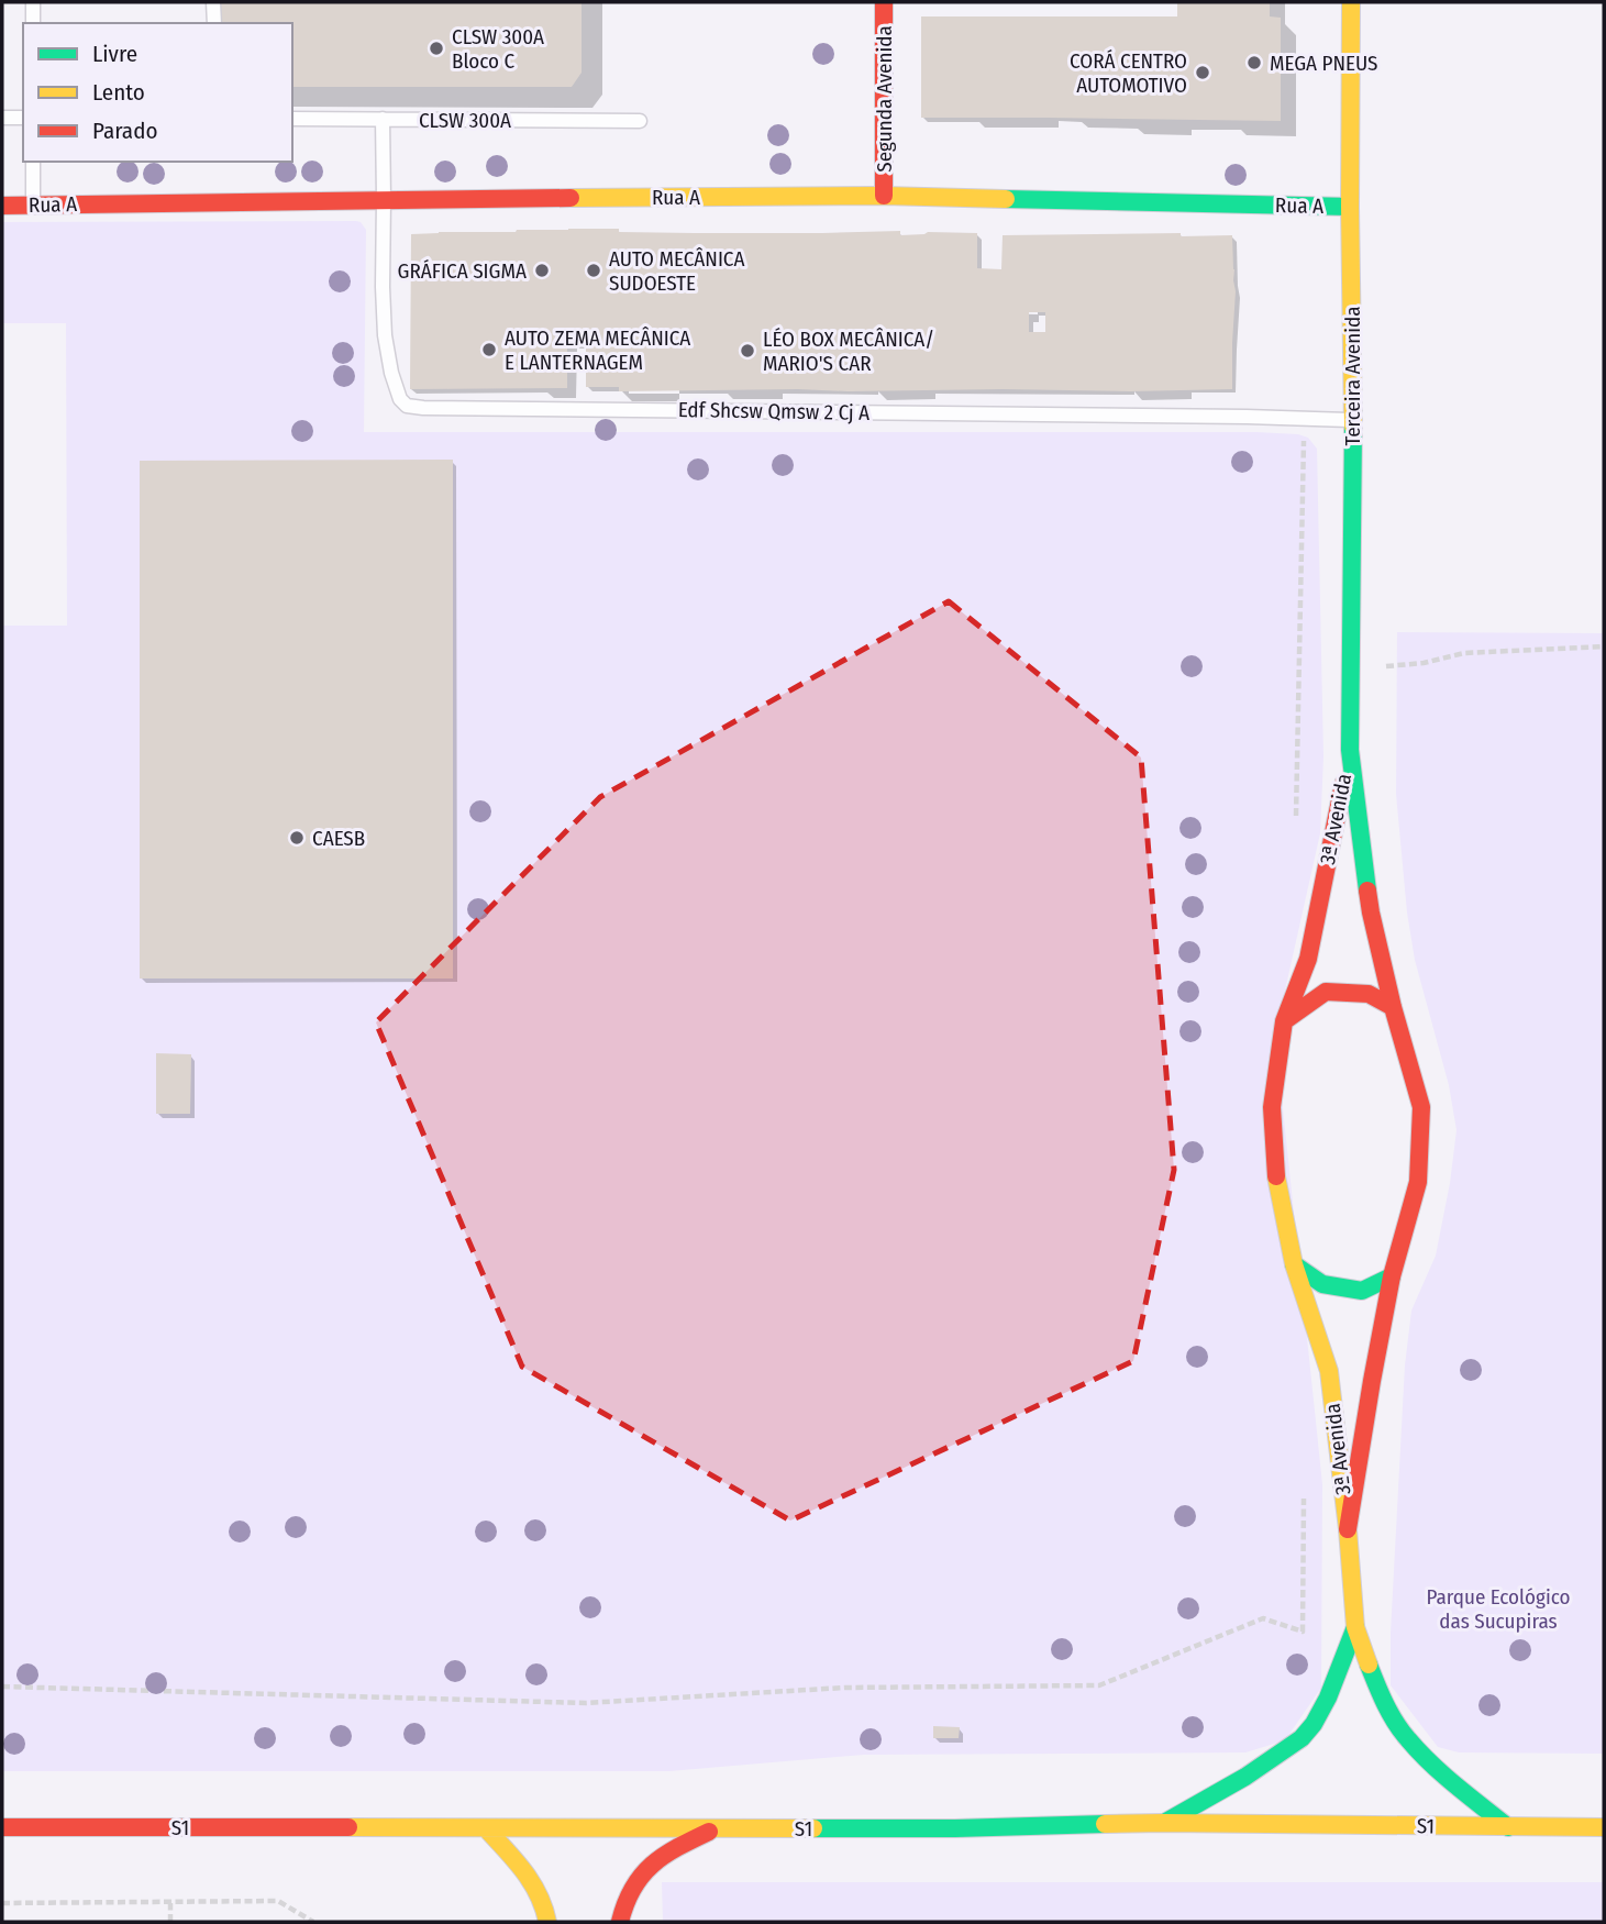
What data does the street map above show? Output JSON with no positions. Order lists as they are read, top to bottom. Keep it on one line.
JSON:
{"streets":{"main road":["Segunda Avenida","Rua A","Terceira Avenida","3ª Avenida","S1"],"lane":["CLSW 300A","Edf Shcsw Qmsw 2 Cj A"]},"crossings":[["Segunda Avenida","Rua A"],["Rua A","Terceira Avenida"],["Rua A","Edf Shcsw Qmsw 2 Cj A"],["Terceira Avenida","Edf Shcsw Qmsw 2 Cj A"],["Terceira Avenida","3ª Avenida"]],"parks":["Parque Ecológico das Sucupiras"],"places":["CLSW 300A Bloco C","MEGA PNEUS","CORÁ CENTRO AUTOMOTIVO","GRÁFICA SIGMA","AUTO MECÂNICA SUDOESTE","AUTO ZEMA MECÂNICA E LANTERNAGEM","LÉO BOX MECÂNICA/ MARIO'S CAR","CAESB"],"legend":["Livre","Lento","Parado"]}
